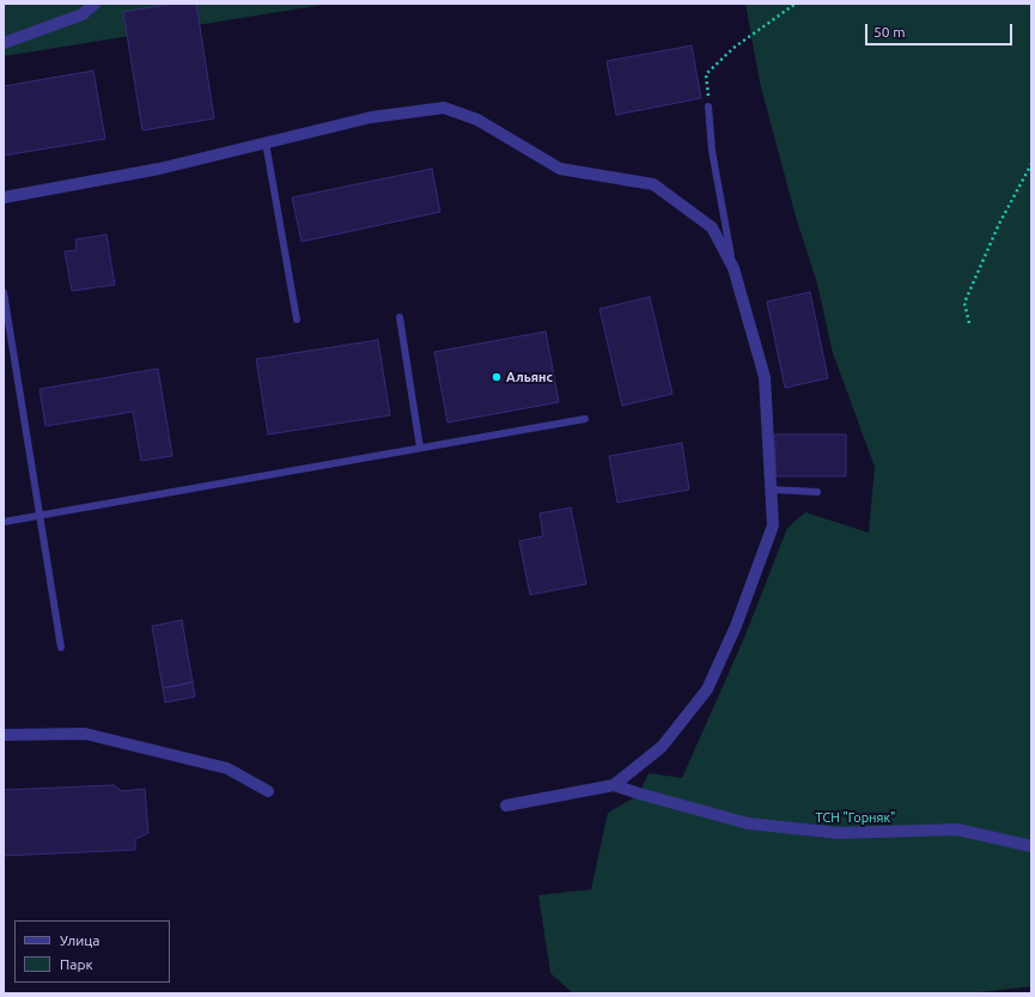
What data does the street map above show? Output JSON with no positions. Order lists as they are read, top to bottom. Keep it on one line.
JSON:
{"parks":["ТСН \"Горняк\""],"places":["Альянс"],"legend":["Улица","Парк"],"scale_bar":"50 m"}
